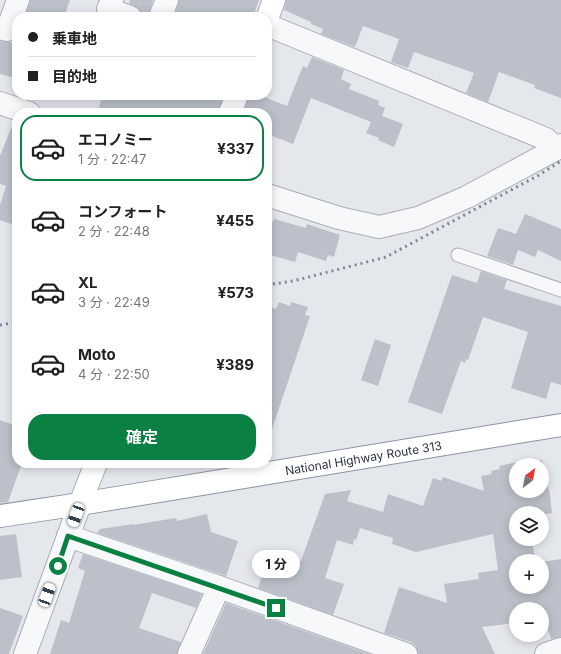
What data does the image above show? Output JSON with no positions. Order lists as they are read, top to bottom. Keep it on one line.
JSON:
{"streets":{"main road":["National Highway Route 313"]},"north":"top right","page":{"banner":["乗車地","目的地"],"list":[{"name":"エコノミー","note":"1 分 · 22:47","value":"¥337"},{"name":"コンフォート","note":"2 分 · 22:48","value":"¥455"},{"name":"XL","note":"3 分 · 22:49","value":"¥573"},{"name":"Moto","note":"4 分 · 22:50","value":"¥389"}],"buttons":"確定","map_buttons":["+","−"],"bubble":"1 分"}}
